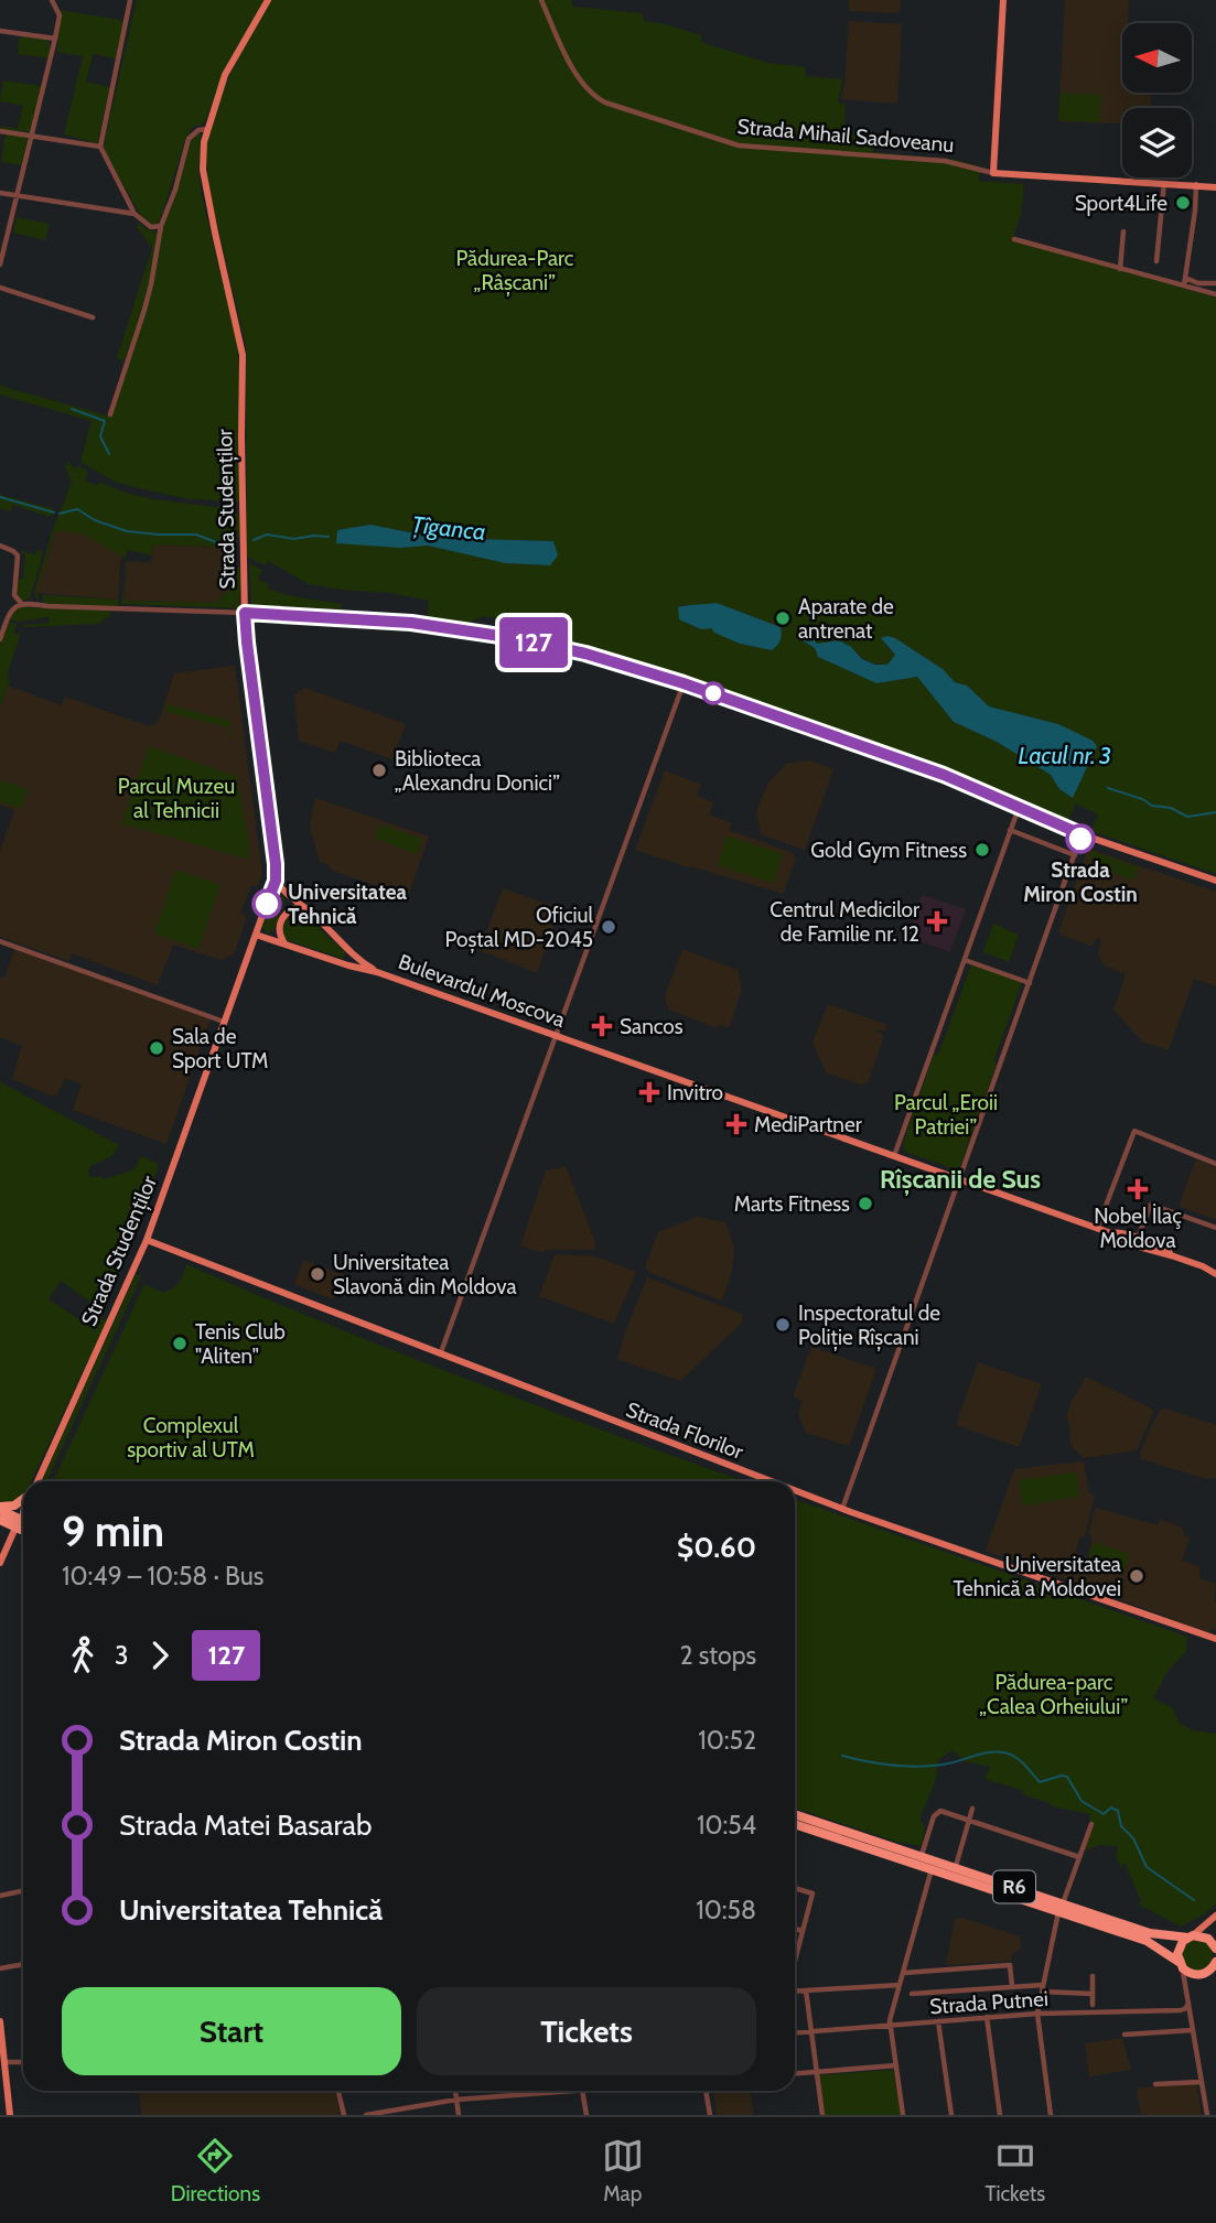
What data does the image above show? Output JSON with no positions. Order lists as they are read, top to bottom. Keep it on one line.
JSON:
{"streets":{"highway":["R6"],"main road":["Strada Mihail Sadoveanu","Strada Studenților","Bulevardul Moscova","Strada Florilor"],"street":["Strada Putnei"]},"crossings":[["Strada Studenților","Bulevardul Moscova"],["Strada Studenților","Strada Florilor"]],"districts":["Rîșcanii de Sus"],"water":["Țîganca","Lacul nr. 3"],"parks":["Pădurea-Parc „Râșcani”","Parcul Muzeu al Tehnicii","Parcul „Eroii Patriei”","Complexul sportiv al UTM","Pădurea-parc „Calea Orheiului”"],"places":{"other":["Sport4Life","Aparate de antrenat","Biblioteca „Alexandru Donici”","Strada Miron Costin","Gold Gym Fitness","Universitatea Tehnică","Oficiul Poștal MD-2045","Sala de Sport UTM","Marts Fitness","Universitatea Slavonă din Moldova","Inspectoratul de Poliție Rîșcani","Tenis Club \"Aliten\"","Universitatea Tehnică a Moldovei"],"health":["Centrul Medicilor de Familie nr. 12","Sancos","Invitro","MediPartner","Nobel İlaç Moldova"]},"lines":["bus line 127"],"north":"left","page":{"on_map":"127","heading":["9 min","10:49 – 10:58 · Bus","$0.60"],"legs":["3","127","2 stops"],"list":[{"name":"Strada Miron Costin","value":"10:52"},{"name":"Strada Matei Basarab","value":"10:54"},{"name":"Universitatea Tehnică","value":"10:58"}],"buttons":["Start","Tickets"],"tabs":["Directions","Map","Tickets"]}}
